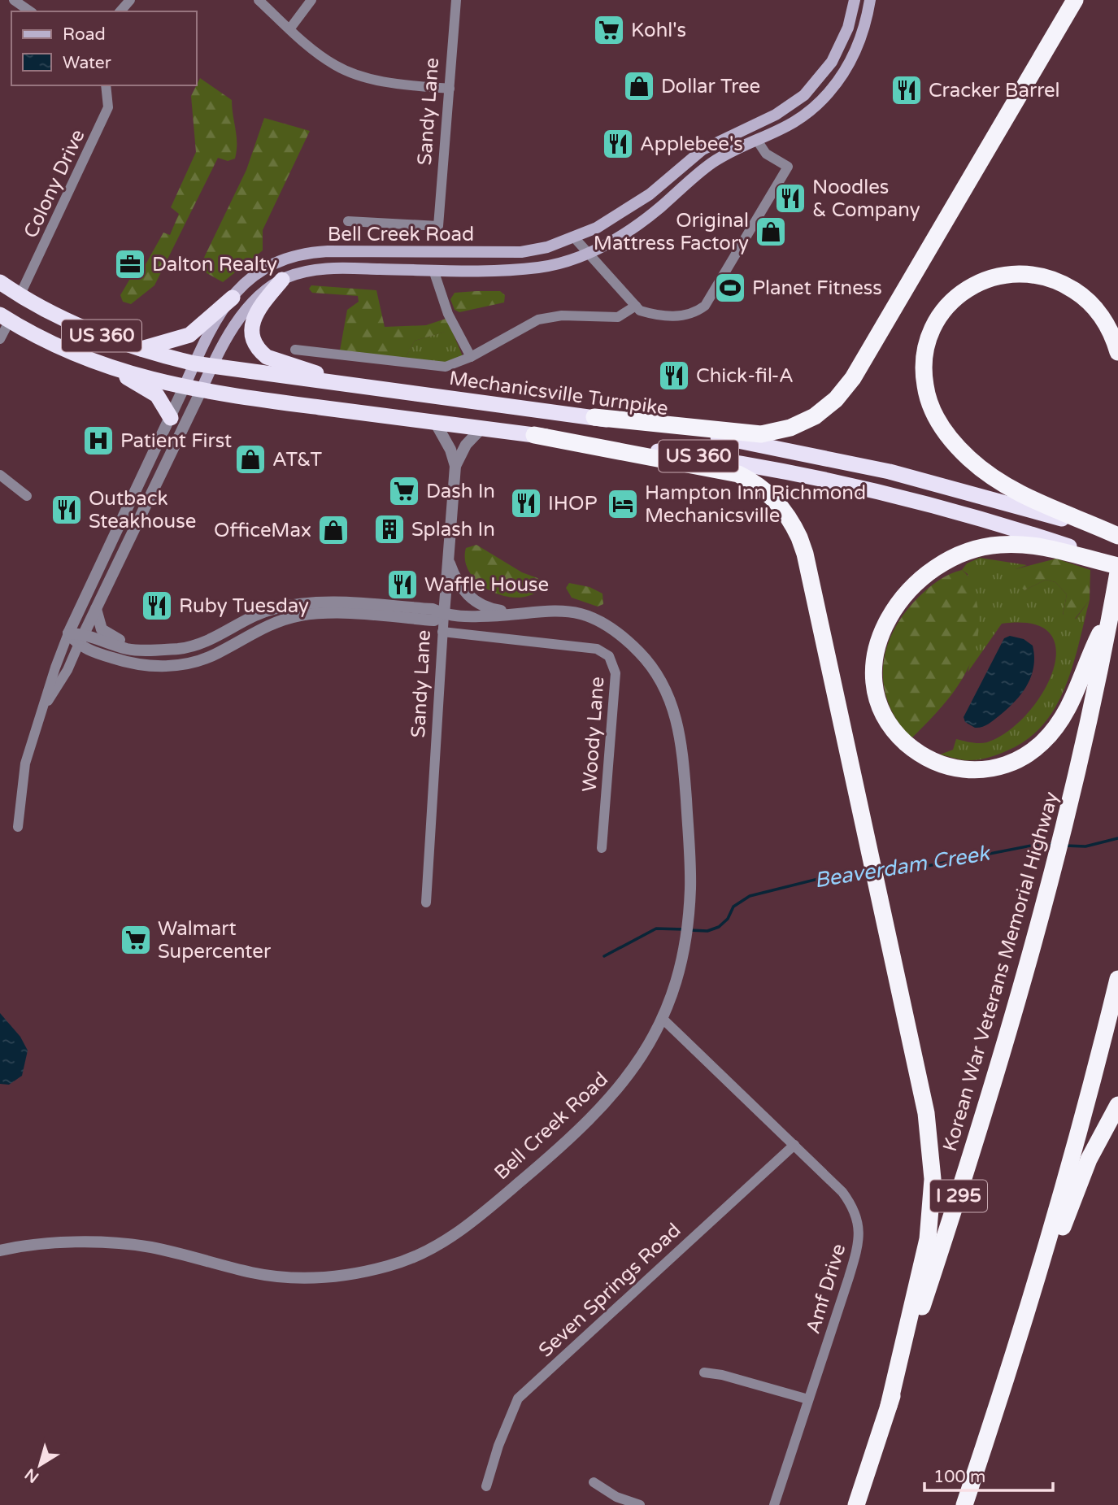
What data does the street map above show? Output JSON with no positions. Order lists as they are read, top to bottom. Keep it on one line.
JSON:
{"streets":{"highway":["US 360","Mechanicsville Turnpike","Korean War Veterans Memorial Highway","I 295"],"main road":["Bell Creek Road"],"street":["Sandy Lane","Colony Drive","Woody Lane","Amf Drive","Seven Springs Road"]},"crossings":[["Sandy Lane","Bell Creek Road"],["Sandy Lane","US 360"],["Sandy Lane","Woody Lane"],["Colony Drive","Mechanicsville Turnpike"],["Bell Creek Road","US 360"],["Bell Creek Road","Mechanicsville Turnpike"],["Bell Creek Road","Amf Drive"],["Amf Drive","Seven Springs Road"]],"water":["Beaverdam Creek"],"places":{"supermarket":["Kohl's","Dash In","Walmart Supercenter"],"shop":["Dollar Tree","Original Mattress Factory","AT&T","OfficeMax"],"restaurant":["Cracker Barrel","Applebee's","Noodles & Company","Chick-fil-A","IHOP","Outback Steakhouse","Waffle House","Ruby Tuesday"],"office":["Dalton Realty"],"sports":["Planet Fitness"],"hospital":["Patient First"],"hotel":["Hampton Inn Richmond Mechanicsville"],"building":["Splash In"]},"legend":["Road","Water"],"scale_bar":"100 m","north":"bottom left"}
